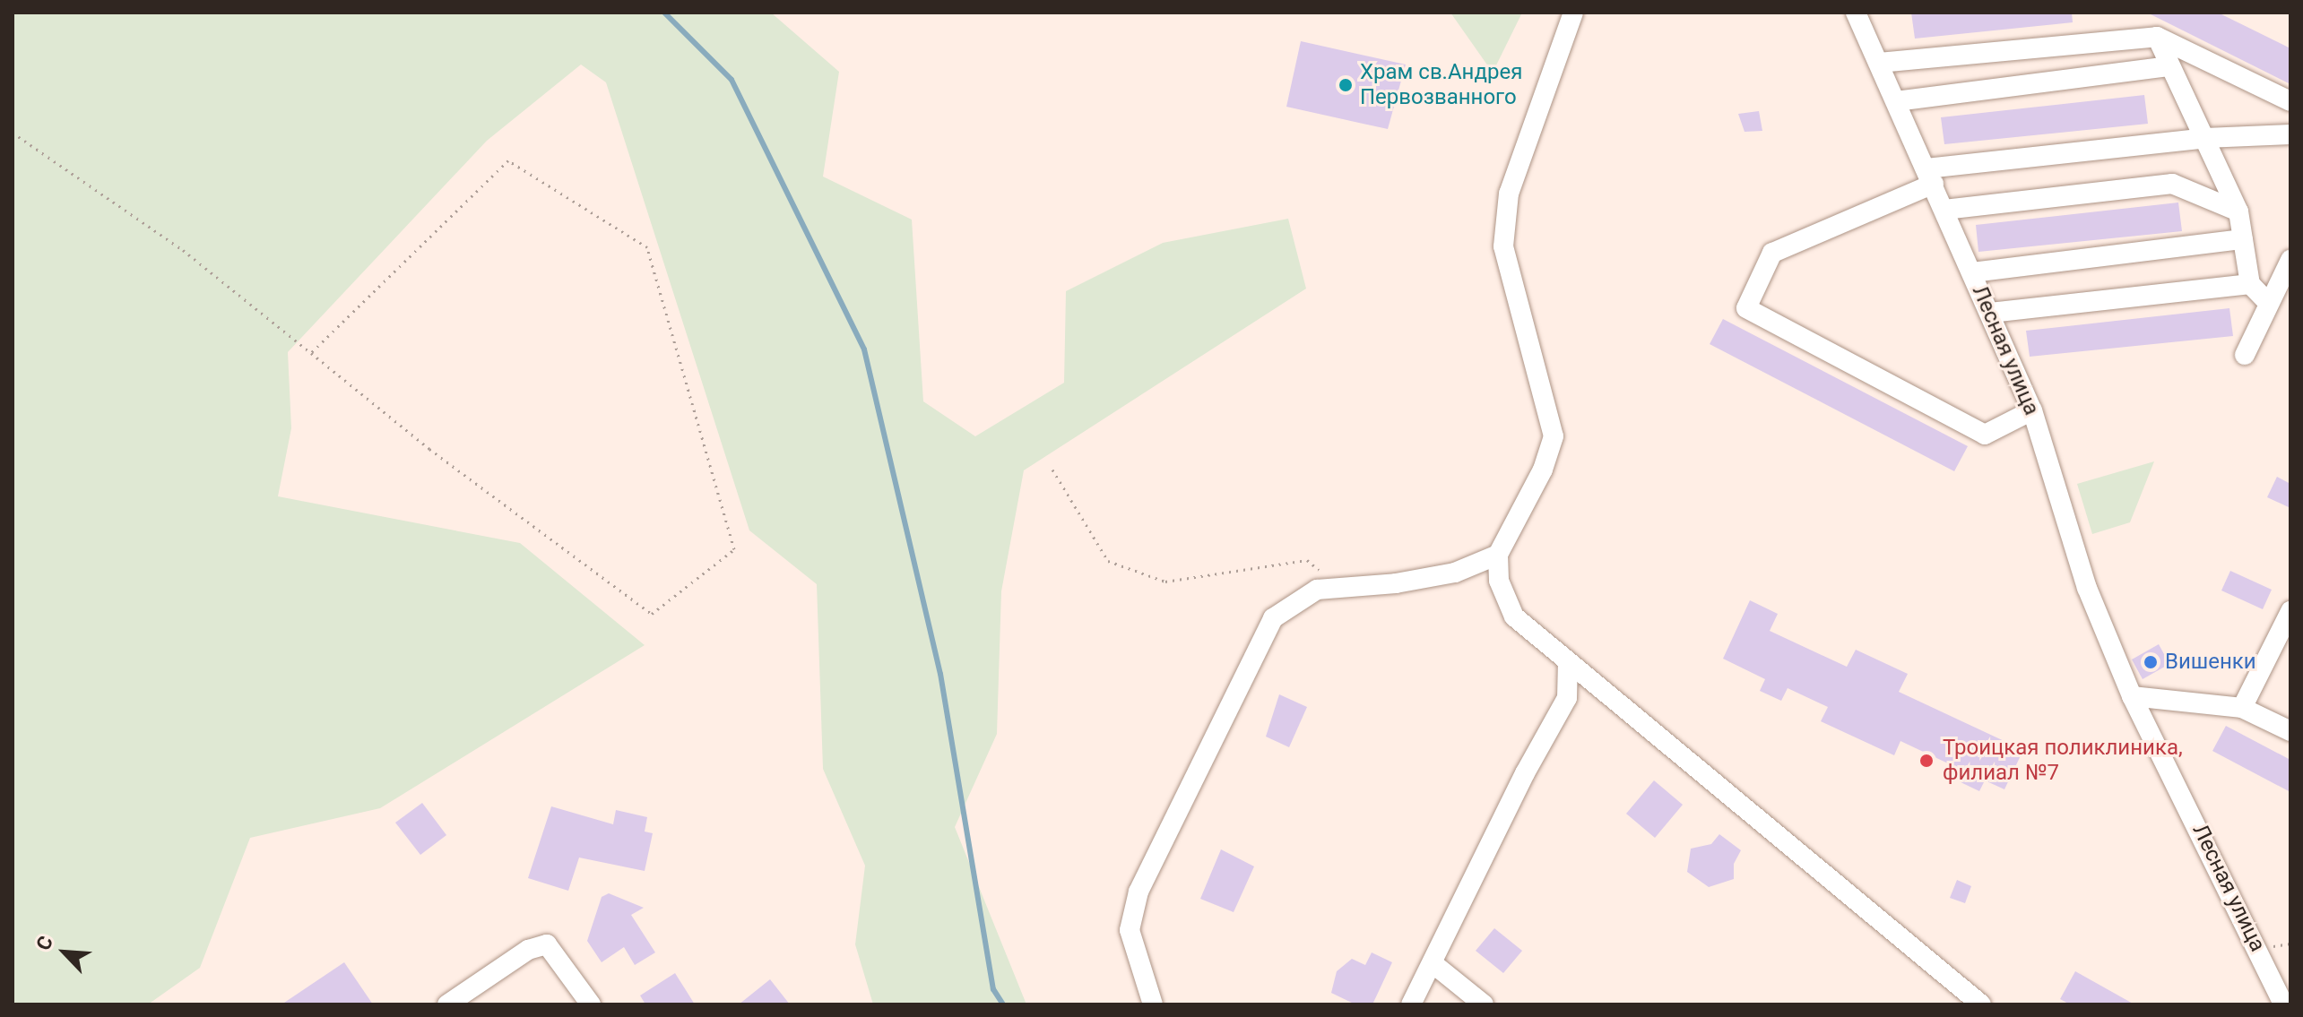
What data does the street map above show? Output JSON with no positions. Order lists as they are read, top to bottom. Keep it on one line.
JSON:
{"streets":{"street":["Лесная улица"]},"places":["Храм св.Андрея Первозванного","Вишенки","Троицкая поликлиника, филиал №7"],"north":"top left"}
